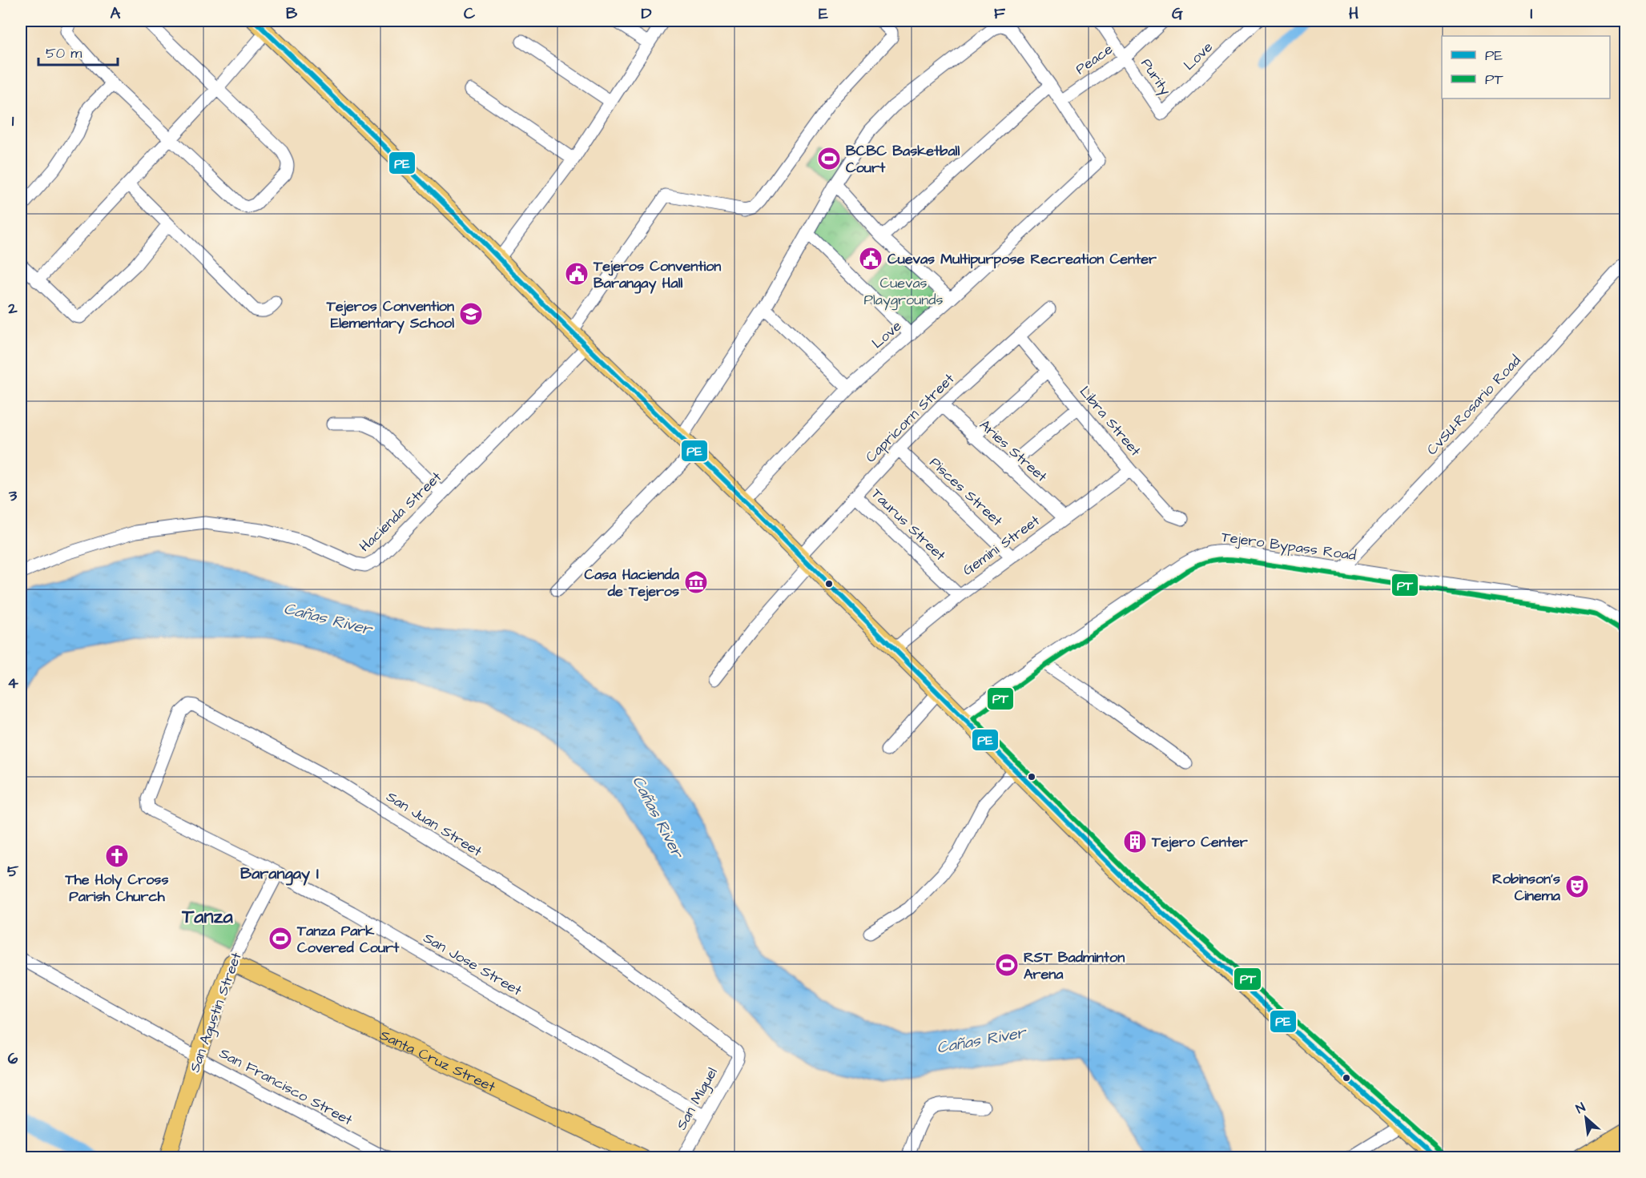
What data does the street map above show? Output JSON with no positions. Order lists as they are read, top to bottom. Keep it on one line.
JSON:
{"streets":{"main road":["San Agustin Street","Santa Cruz Street"],"street":["Love","Peace","Purity","CvSU–Rosario Road","Capricorn Street","Libra Street","Aries Street","Pisces Street","Hacienda Street","Taurus Street","Gemini Street","Tejero Bypass Road","San Juan Street","San Jose Street","San Francisco Street","San Miguel"]},"crossings":[["Love","Peace"],["Love","Purity"],["Peace","Purity"],["CvSU–Rosario Road","Tejero Bypass Road"],["Capricorn Street","Libra Street"],["Capricorn Street","Aries Street"],["Capricorn Street","Pisces Street"],["Capricorn Street","Taurus Street"],["Libra Street","Gemini Street"],["Aries Street","Gemini Street"],["Pisces Street","Gemini Street"],["Taurus Street","Gemini Street"],["San Juan Street","San Jose Street"],["San Juan Street","San Miguel"],["San Jose Street","San Agustin Street"],["San Jose Street","San Miguel"],["San Agustin Street","Santa Cruz Street"],["San Agustin Street","San Francisco Street"]],"districts":["Barangay I","Tanza"],"water":["Cañas River"],"parks":["Cuevas Playgrounds"],"places":{"sports":["BCBC Basketball Court","Tanza Park Covered Court","RST Badminton Arena"],"public building":["Cuevas Multipurpose Recreation Center","Tejeros Convention Barangay Hall"],"school or university":["Tejeros Convention Elementary School"],"museum":["Casa Hacienda de Tejeros"],"building":["Tejero Center"],"church":["The Holy Cross Parish Church"],"theatre":["Robinson's Cinema"]},"lines":["transit line PE","transit line PT"],"legend":["PE","PT"],"scale_bar":"50 m","north":"top left","grid":{"columns":["A","B","C","D","E","F","G","H","I"],"rows":["1","2","3","4","5","6"]}}
